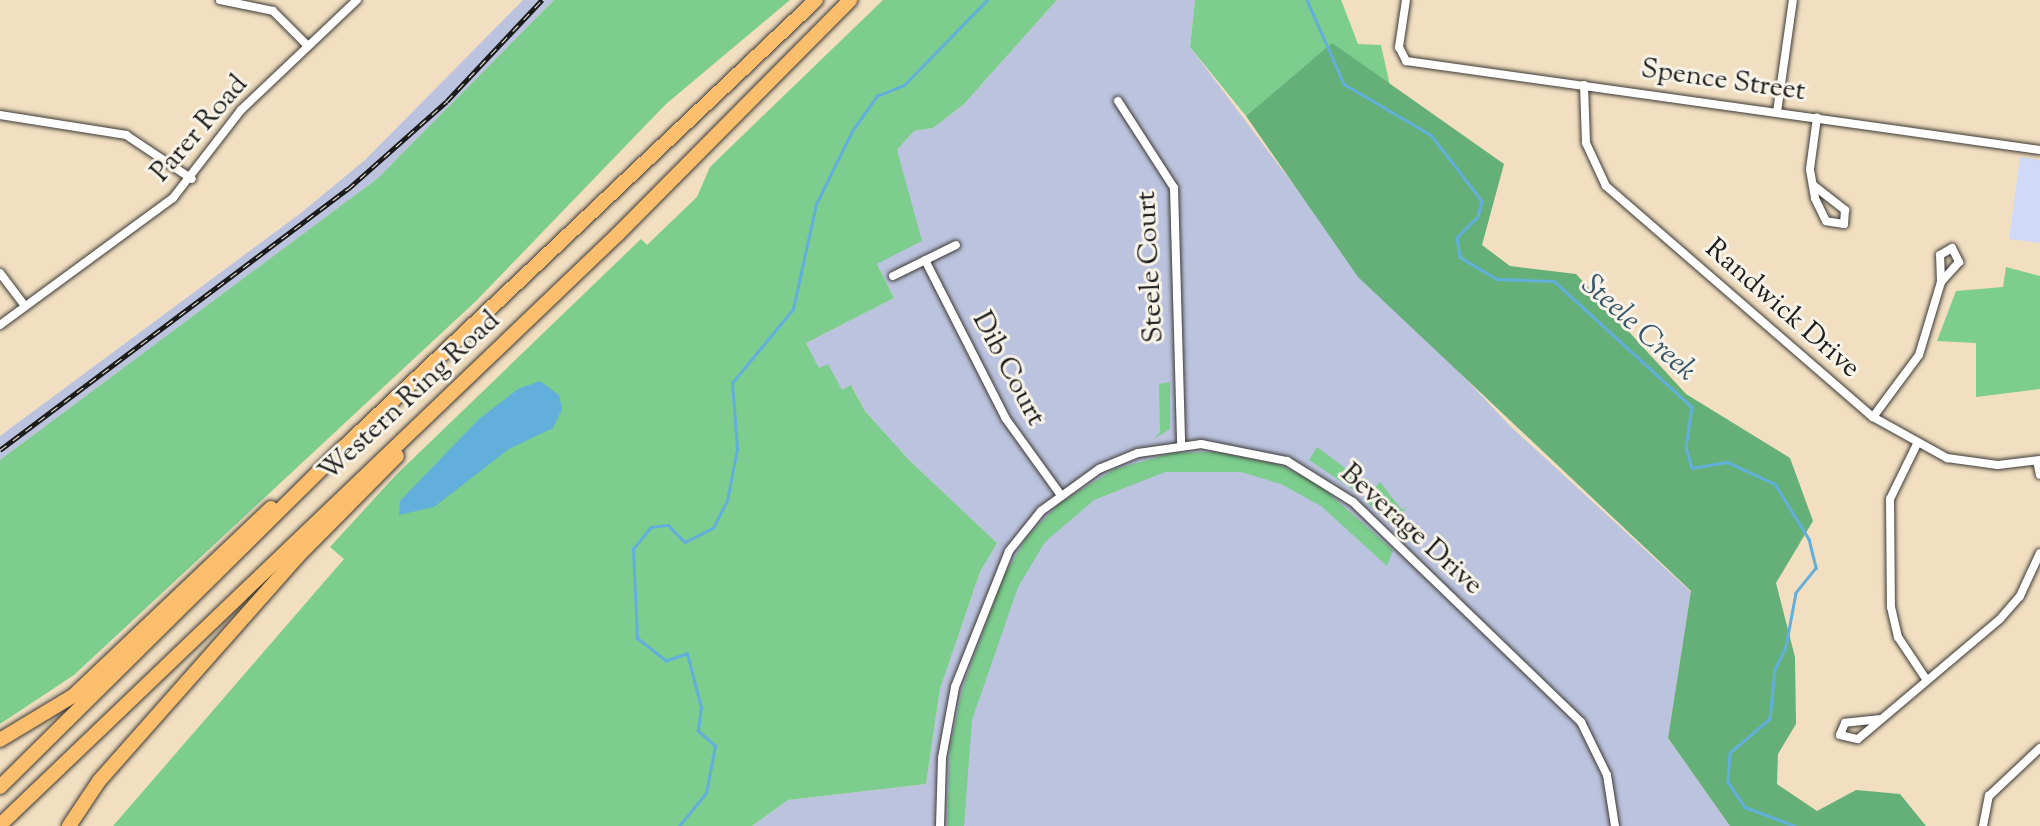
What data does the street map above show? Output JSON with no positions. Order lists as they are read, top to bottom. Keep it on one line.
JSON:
{"streets":{"highway":["Western Ring Road"],"street":["Spence Street","Parer Road","Steele Court","Randwick Drive","Dib Court","Beverage Drive"]},"crossings":[["Spence Street","Randwick Drive"],["Steele Court","Beverage Drive"],["Dib Court","Beverage Drive"]],"water":["Steele Creek"]}
